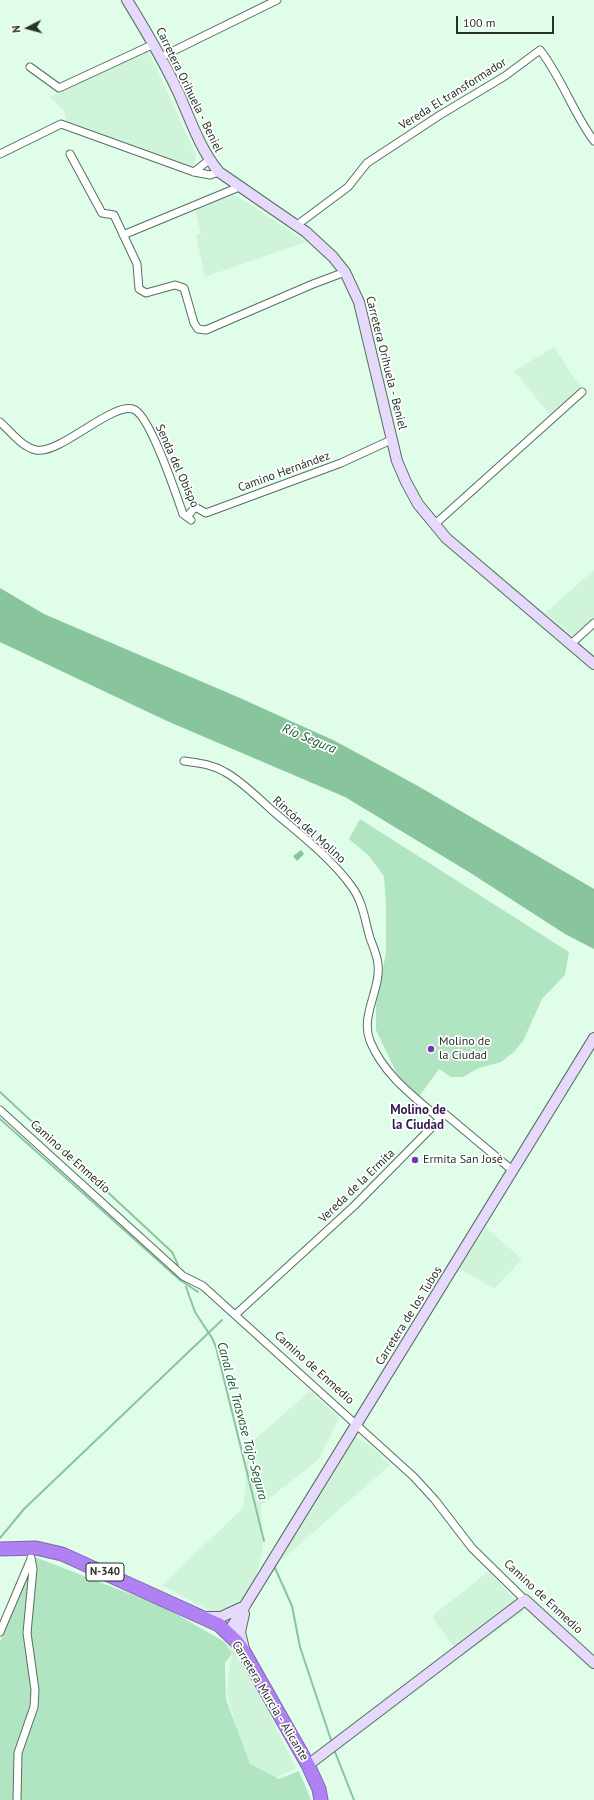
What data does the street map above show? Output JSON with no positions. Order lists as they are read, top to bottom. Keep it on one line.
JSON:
{"streets":{"highway":["N-340","Carretera Murcia - Alicante"],"main road":["Carretera Orihuela - Beniel","Camino de Enmedio","Carretera de los Tubos"],"street":["Vereda El transformador","Senda del Obispo","Camino Hernández","Rincón del Molino","Vereda de la Ermita"]},"crossings":[["Carretera Orihuela - Beniel","Vereda El transformador"],["Carretera Orihuela - Beniel","Camino Hernández"],["Senda del Obispo","Camino Hernández"],["Rincón del Molino","Vereda de la Ermita"],["Camino de Enmedio","Vereda de la Ermita"],["Camino de Enmedio","Carretera de los Tubos"],["Carretera de los Tubos","Carretera Murcia - Alicante"]],"districts":["Molino de la Ciudad"],"water":["Río Segura","Canal del Trasvase Tajo-Segura"],"places":["Molino de la Ciudad","Ermita San José"],"scale_bar":"100 m","north":"left"}
